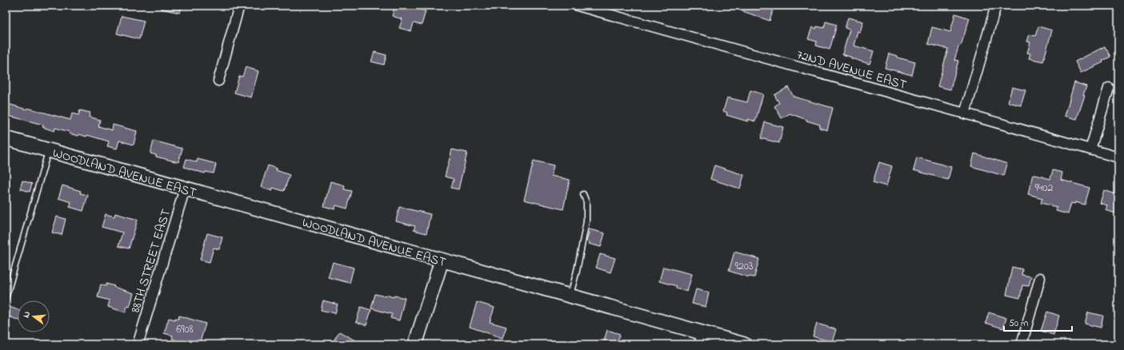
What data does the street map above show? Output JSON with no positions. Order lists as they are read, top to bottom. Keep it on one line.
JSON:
{"streets":{"street":["72ND AVENUE EAST","WOODLAND AVENUE EAST","88TH STREET EAST"]},"crossings":[["WOODLAND AVENUE EAST","88TH STREET EAST"]],"house_numbers":["9402","9203","6908"],"scale_bar":"50 m","north":"left"}
